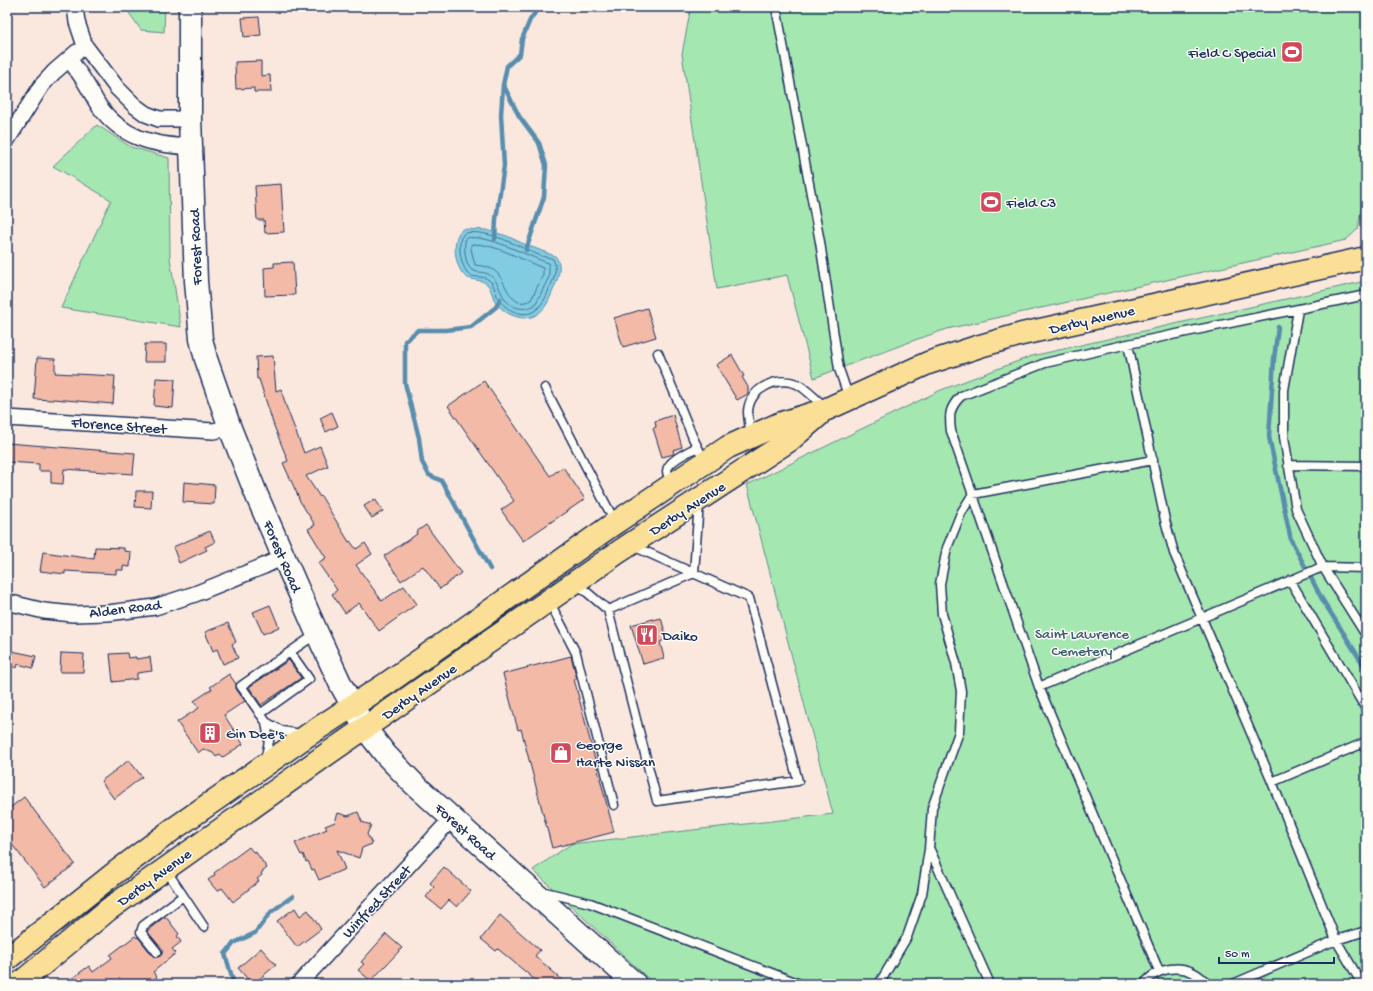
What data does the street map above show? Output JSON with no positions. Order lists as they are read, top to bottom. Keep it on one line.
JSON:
{"streets":{"highway":["Derby Avenue"],"main road":["Forest Road"],"street":["Florence Street","Alden Road","Winfred Street"]},"crossings":[["Forest Road","Derby Avenue"],["Forest Road","Florence Street"],["Forest Road","Alden Road"],["Forest Road","Winfred Street"]],"parks":["Saint Lawrence Cemetery"],"places":{"sports":["Field C Special","Field C3"],"restaurant":["Daiko"],"building":["Gin Dee's"],"shop":["George Harte Nissan"]},"scale_bar":"50 m"}
